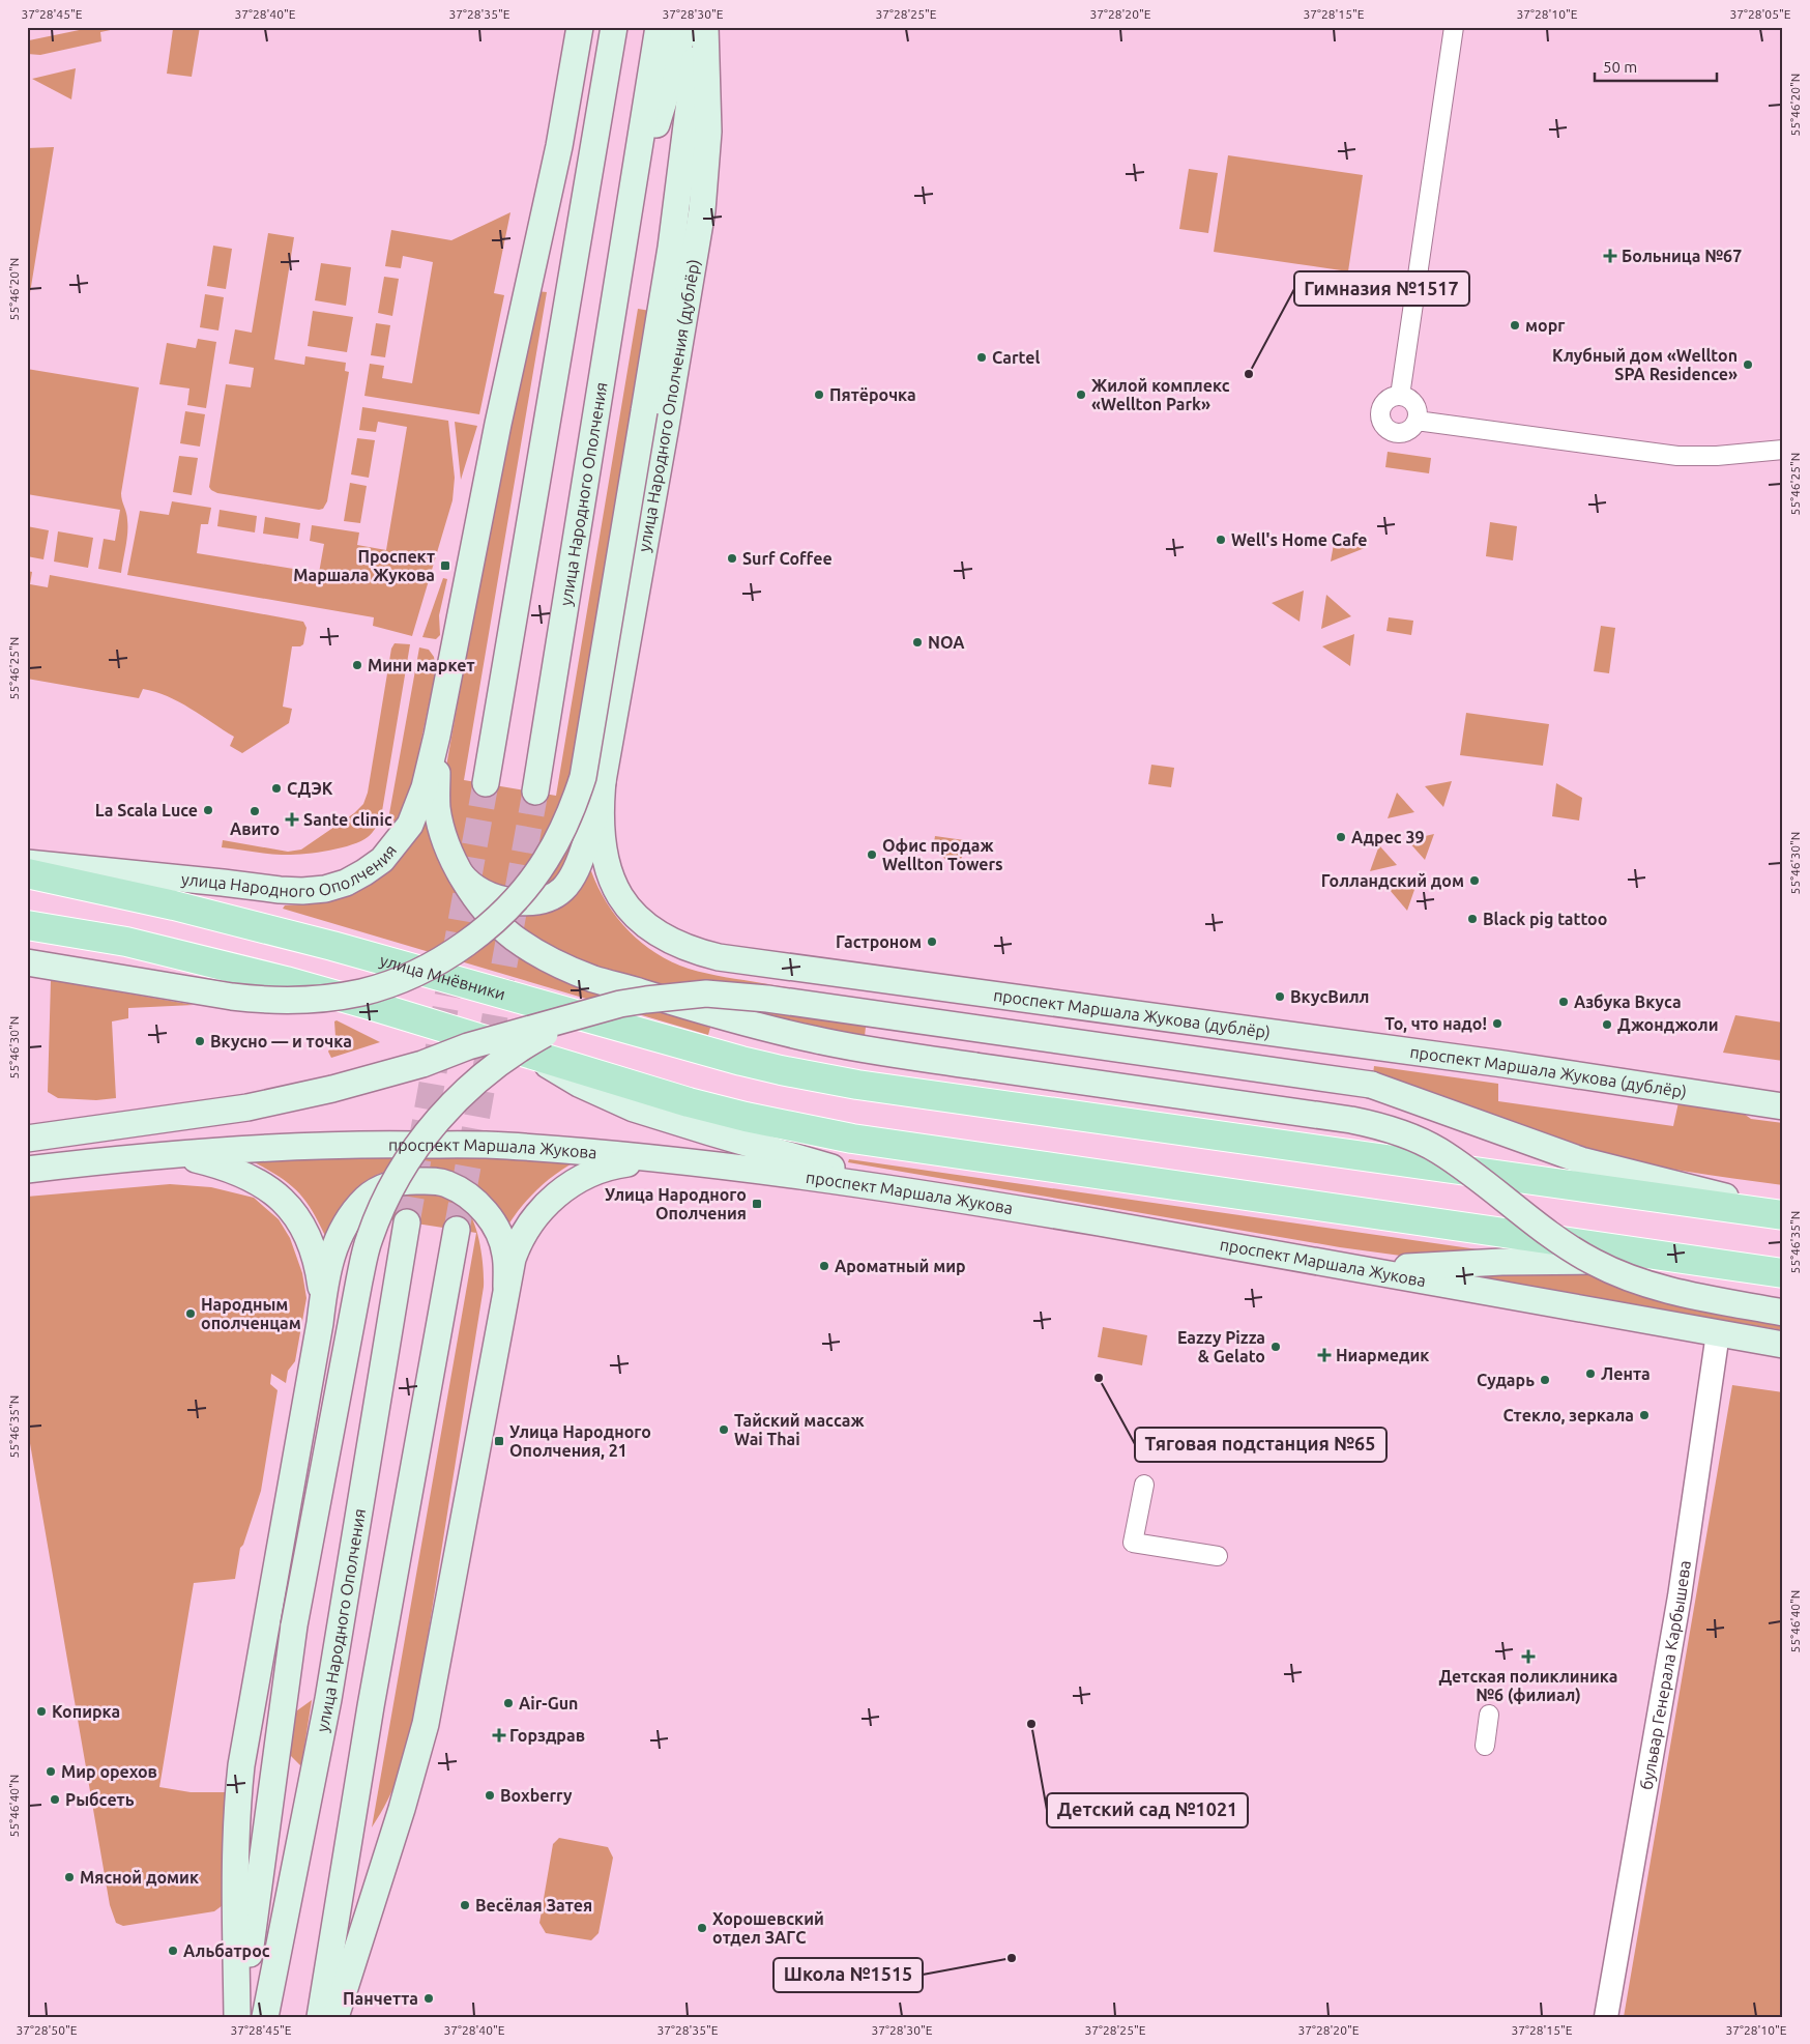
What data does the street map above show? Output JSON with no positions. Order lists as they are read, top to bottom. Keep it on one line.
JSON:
{"streets":{"main road":["улица Народного Ополчения (дублёр)","улица Народного Ополчения","улица Мнёвники","проспект Маршала Жукова (дублёр)","проспект Маршала Жукова"],"street":["бульвар Генерала Карбышева"]},"crossings":[["улица Народного Ополчения (дублёр)","проспект Маршала Жукова (дублёр)"],["проспект Маршала Жукова","бульвар Генерала Карбышева"]],"places":{"health":["Больница №67","Sante clinic","Ниармедик","Детская поликлиника №6 (филиал)","Горздрав"],"other":["морг","Cartel","Клубный дом «Wellton SPA Residence»","Гимназия №1517","Пятёрочка","Жилой комплекс «Wellton Park»","Well's Home Cafe","Surf Coffee","NOA","Мини маркет","СДЭК","La Scala Luce","Авито","Адрес 39","Офис продаж Wellton Towers","Голландский дом","Black pig tattoo","Гастроном","ВкусВилл","Азбука Вкуса","То, что надо!","Джонджоли","Вкусно — и точка","Ароматный мир","Народным ополченцам","Eazzy Pizza & Gelato","Лента","Тяговая подстанция №65","Сударь","Стекло, зеркала","Тайский массаж Wai Thai","Air-Gun","Копирка","Детский сад №1021","Мир орехов","Boxberry","Рыбсеть","Мясной домик","Весёлая Затея","Хорошевский отдел ЗАГС","Альбатрос","Школа №1515","Панчетта"],"transit":["Проспект Маршала Жукова","Улица Народного Ополчения","Улица Народного Ополчения, 21"]},"scale_bar":"50 m","coordinates":["37°28'45\"E","37°28'40\"E","37°28'35\"E","37°28'30\"E","37°28'25\"E","37°28'20\"E","37°28'15\"E","37°28'10\"E","37°28'05\"E","55°46'20\"N","55°46'25\"N","55°46'30\"N","55°46'35\"N","55°46'40\"N","37°28'50\"E"]}
